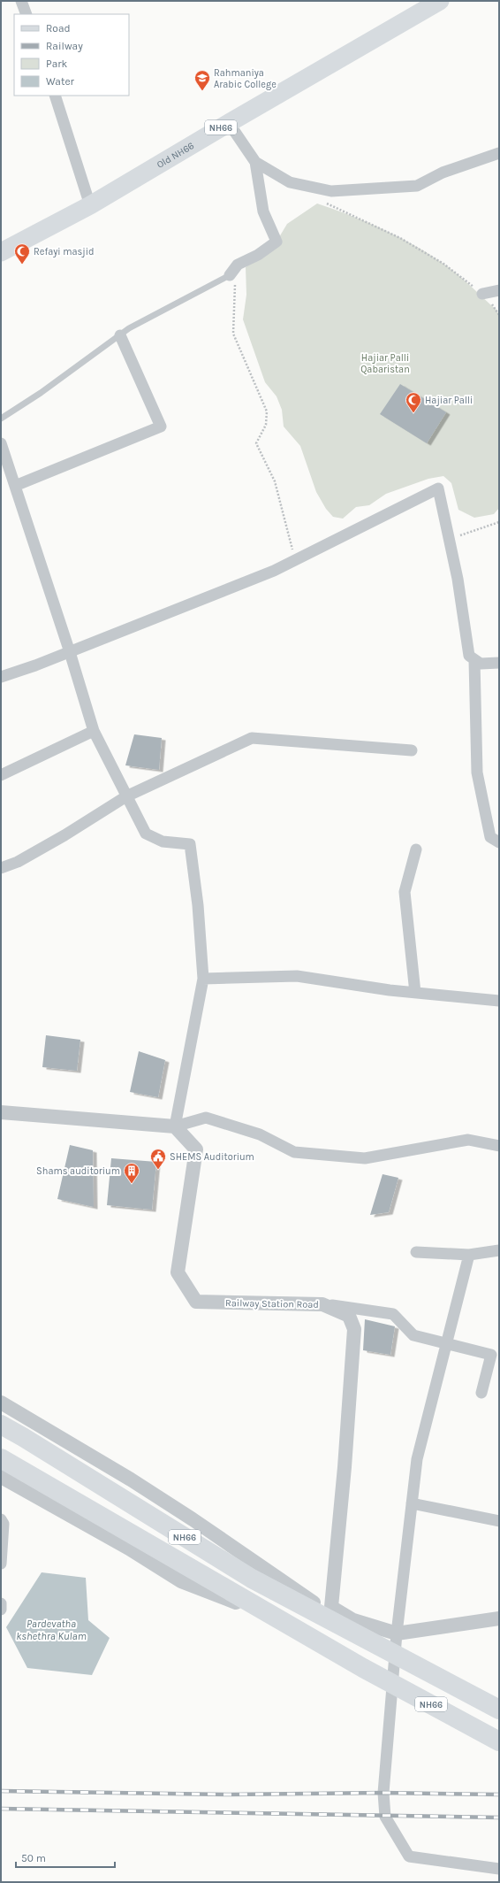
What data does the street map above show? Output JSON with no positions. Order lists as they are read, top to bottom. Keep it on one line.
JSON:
{"streets":{"highway":["NH66"],"main road":["Old NH66"],"street":["Railway Station Road"]},"water":["Pardevatha kshethra Kulam"],"parks":["Hajiar Palli Qabaristan"],"places":{"school or university":["Rahmaniya Arabic College"],"mosque":["Refayi masjid","Hajiar Palli"],"public building":["SHEMS Auditorium"],"building":["Shams auditorium"]},"legend":["Road","Railway","Park","Water"],"scale_bar":"50 m"}
